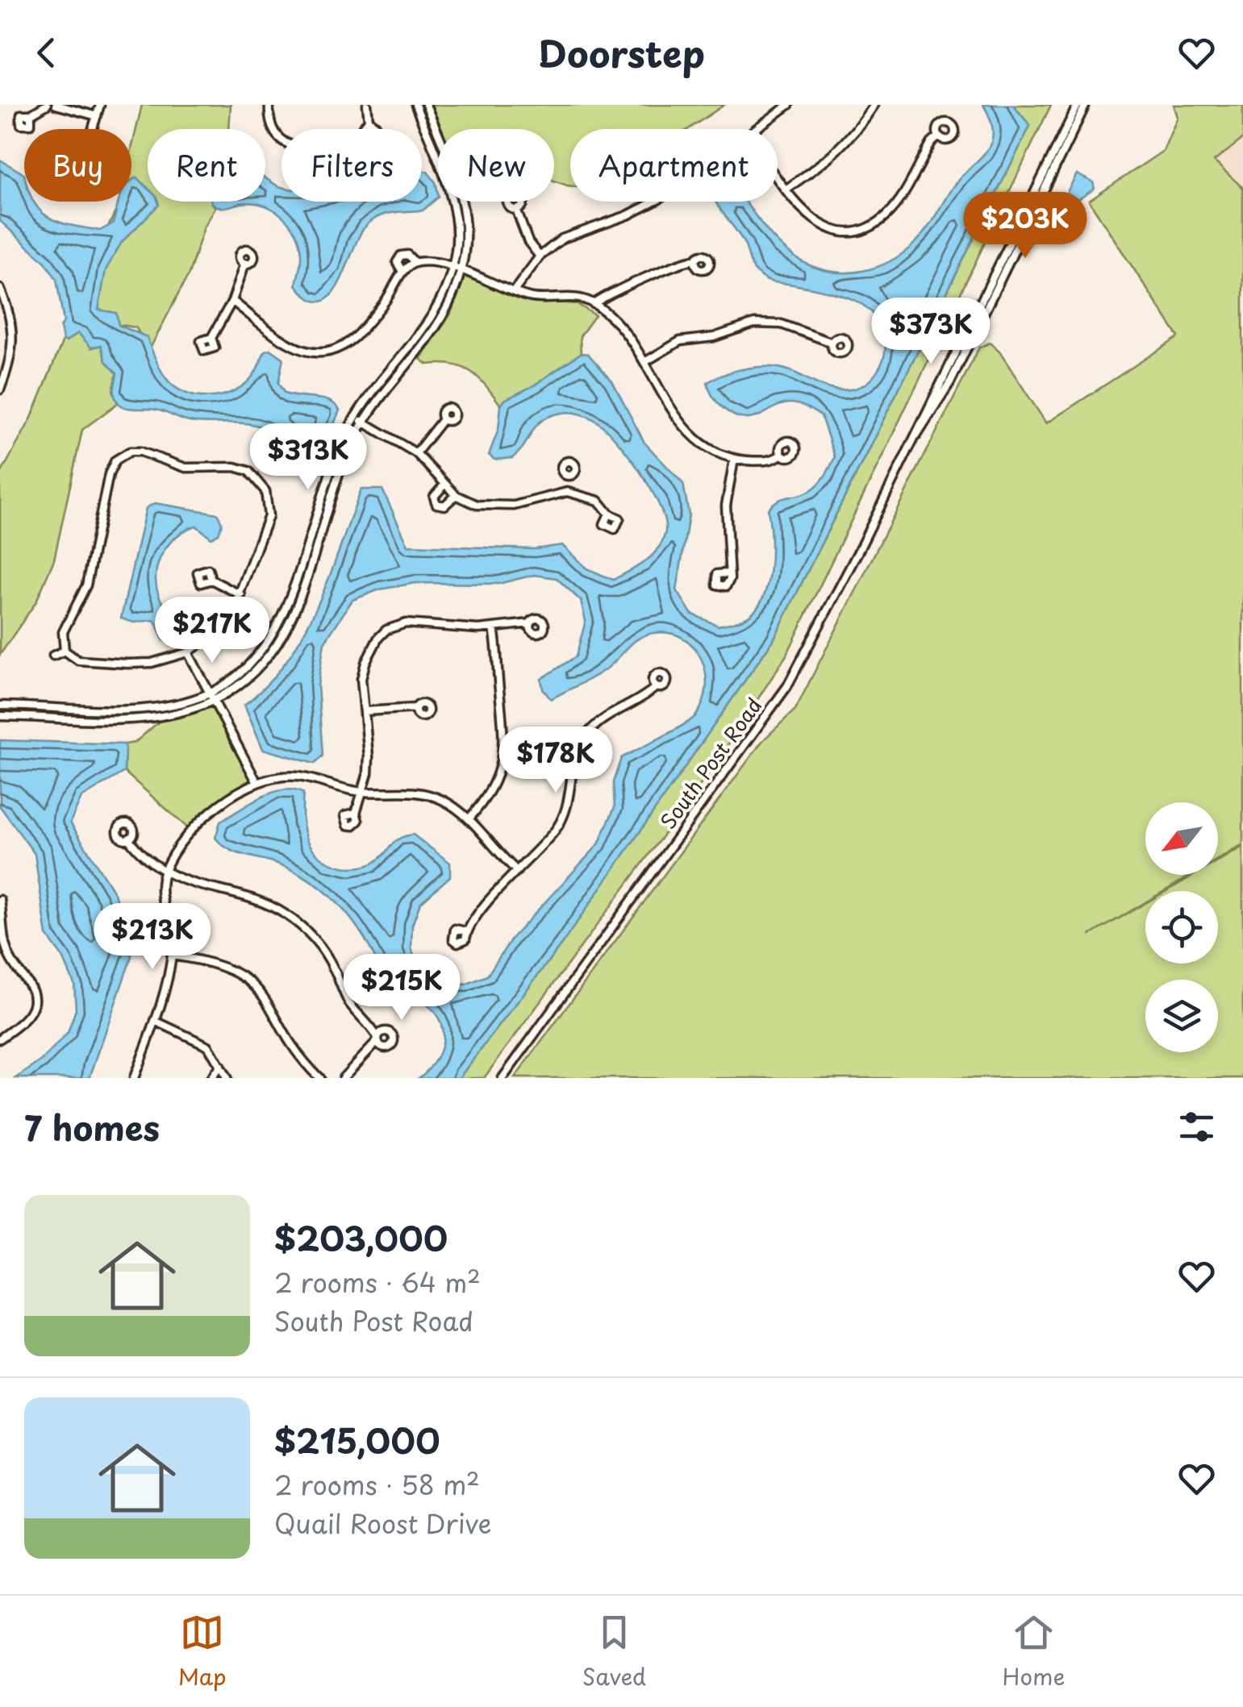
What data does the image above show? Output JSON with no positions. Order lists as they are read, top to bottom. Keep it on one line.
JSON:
{"streets":{"street":["South Post Road"]},"north":"bottom left","page":{"header":"Doorstep","chip":["Buy","Rent","Filters","New","Apartment"],"price":["$203K","$373K","$313K","$217K","$178K","$213K","$215K"],"heading":"7 homes","list":[{"name":"$203,000","note":"2 rooms · 64 m² · South Post Road"},{"name":"$215,000","note":"2 rooms · 58 m² · Quail Roost Drive"}],"tabs":["Map","Saved","Home"]}}
